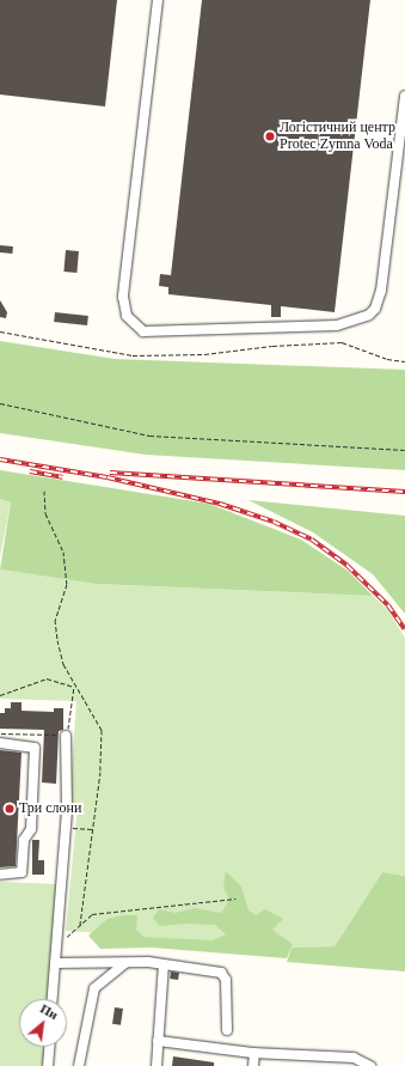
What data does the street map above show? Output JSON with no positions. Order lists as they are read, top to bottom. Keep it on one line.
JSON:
{"places":["Логістичний центр Protec Zymna Voda","Три слони"],"north":"top right"}
